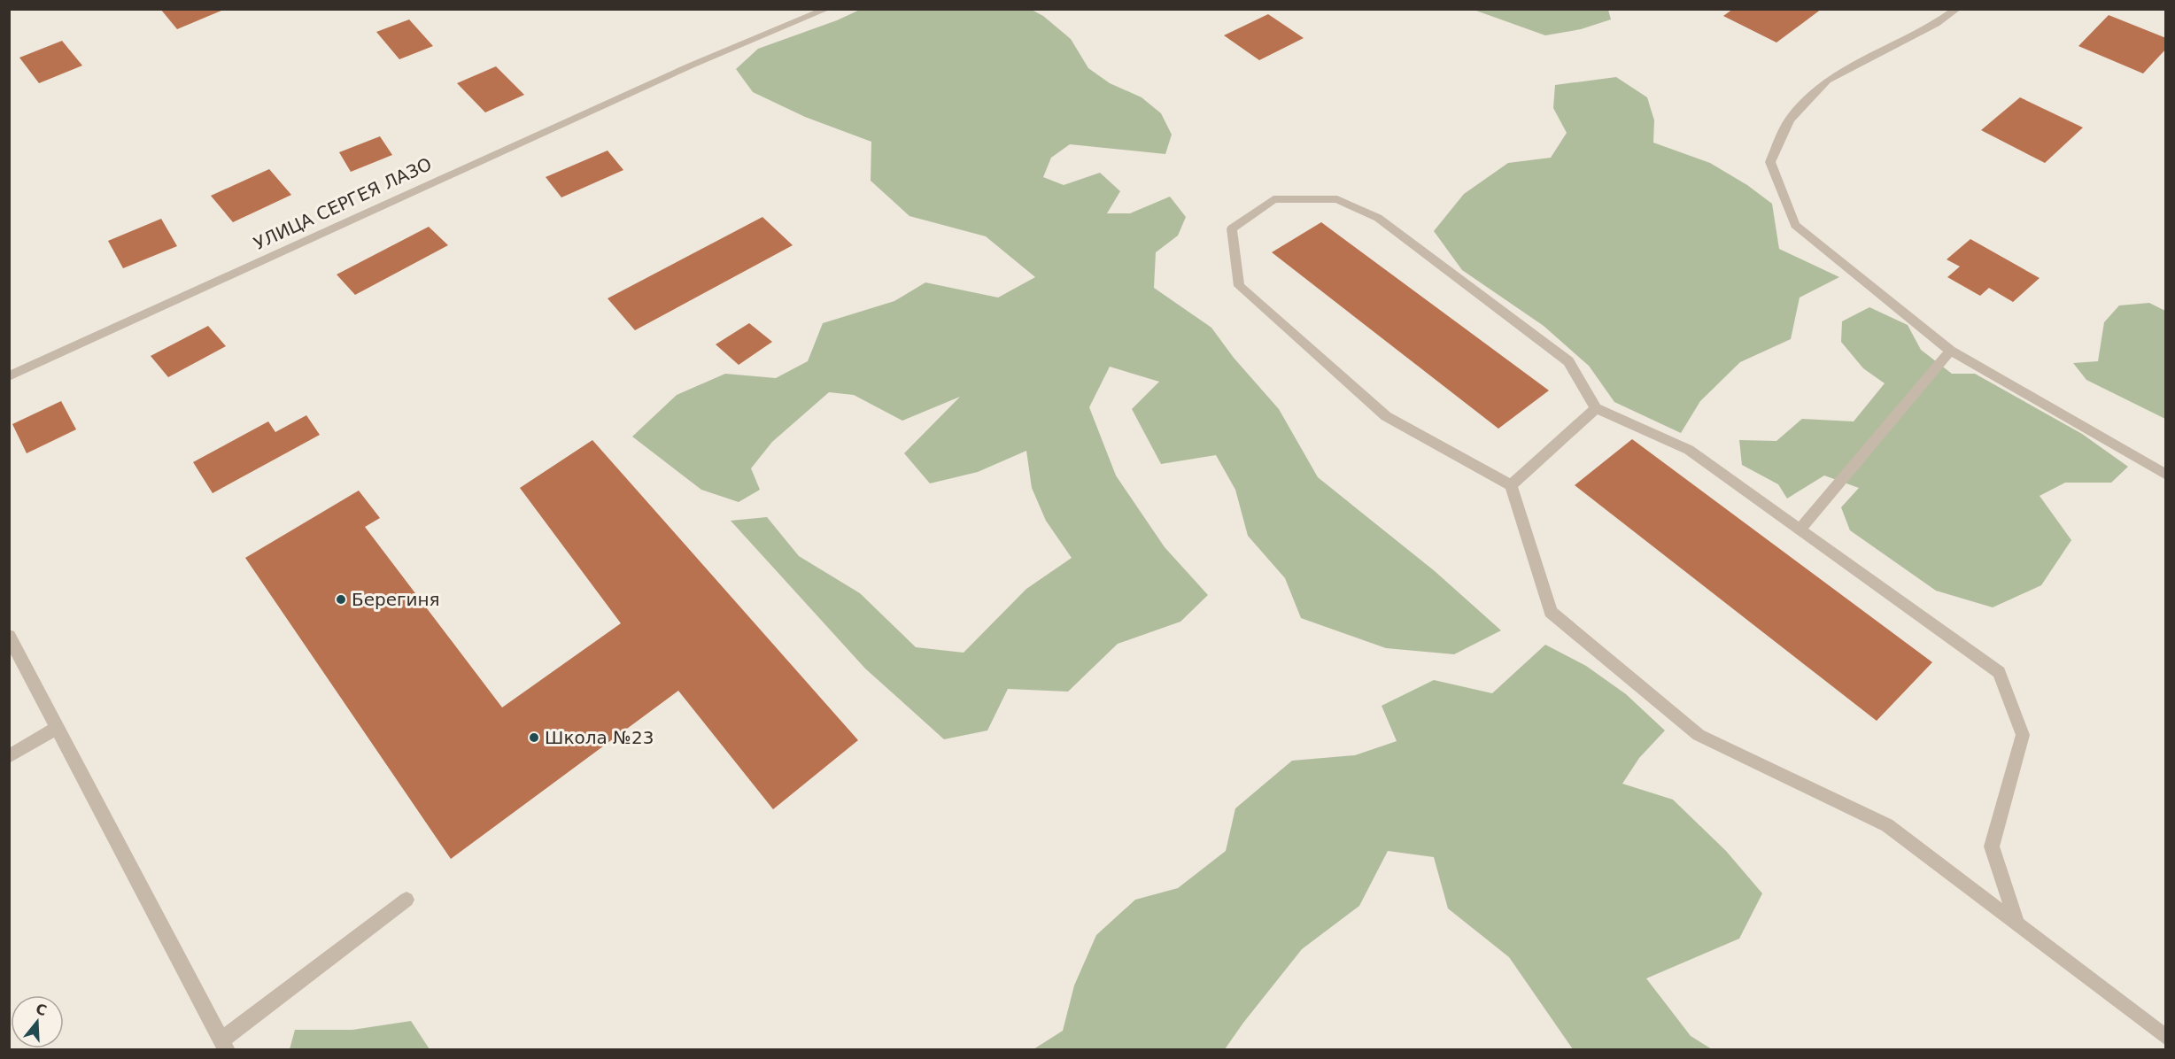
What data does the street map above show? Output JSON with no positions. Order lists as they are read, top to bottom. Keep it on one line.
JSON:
{"streets":{"street":["УЛИЦА СЕРГЕЯ ЛАЗО"]},"places":["Берегиня","Школа №23"],"north":"top"}
